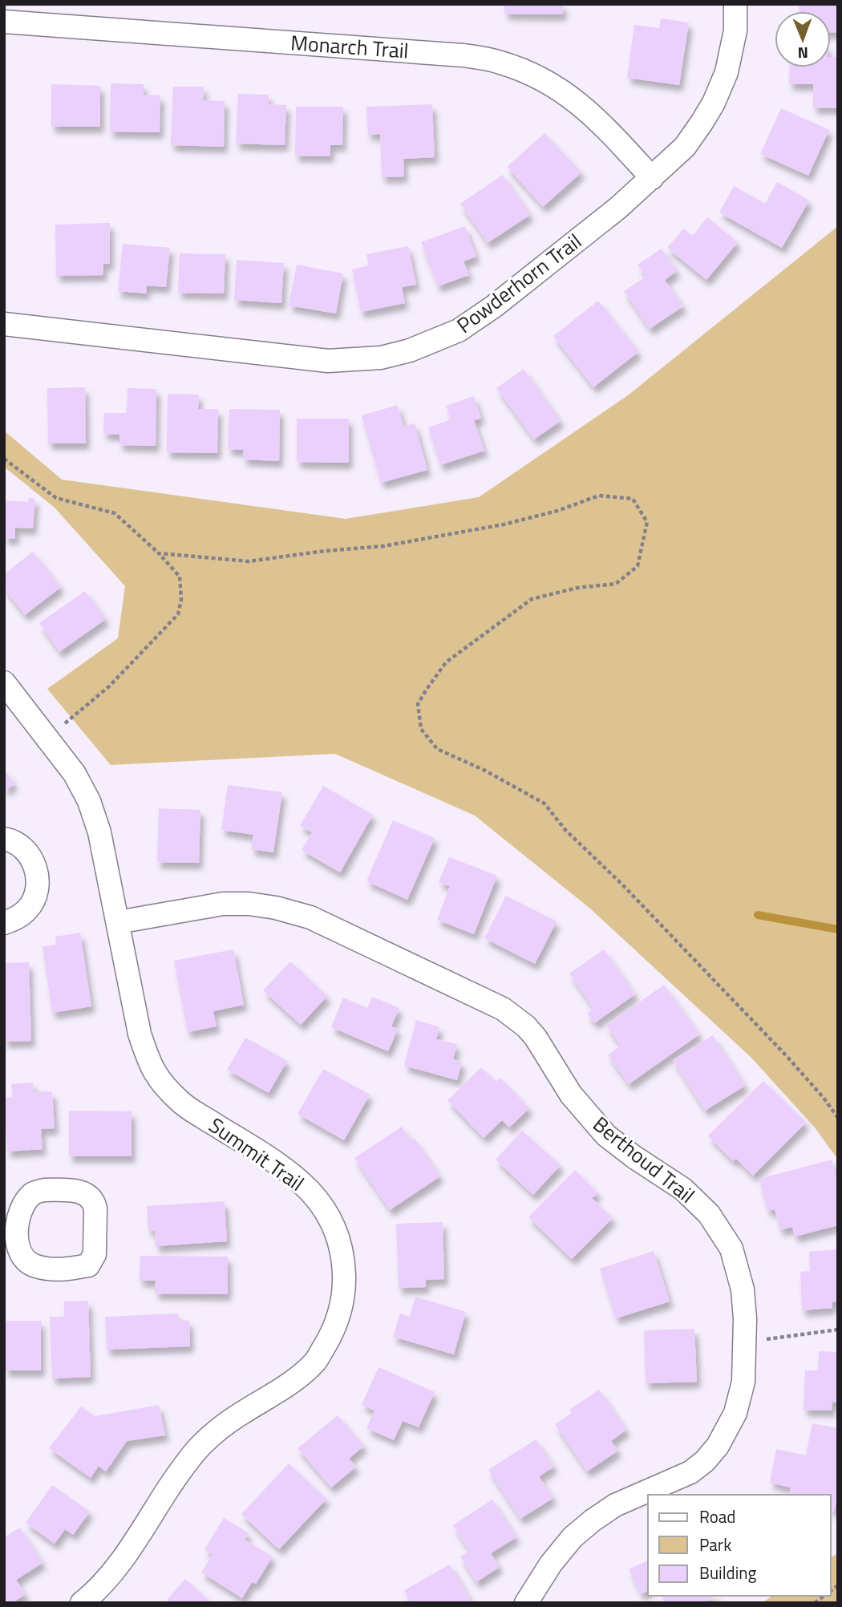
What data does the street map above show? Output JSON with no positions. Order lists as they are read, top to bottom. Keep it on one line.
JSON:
{"streets":{"street":["Monarch Trail","Powderhorn Trail","Summit Trail","Berthoud Trail"]},"crossings":[["Monarch Trail","Powderhorn Trail"],["Summit Trail","Berthoud Trail"]],"legend":["Road","Park","Building"],"north":"bottom"}
